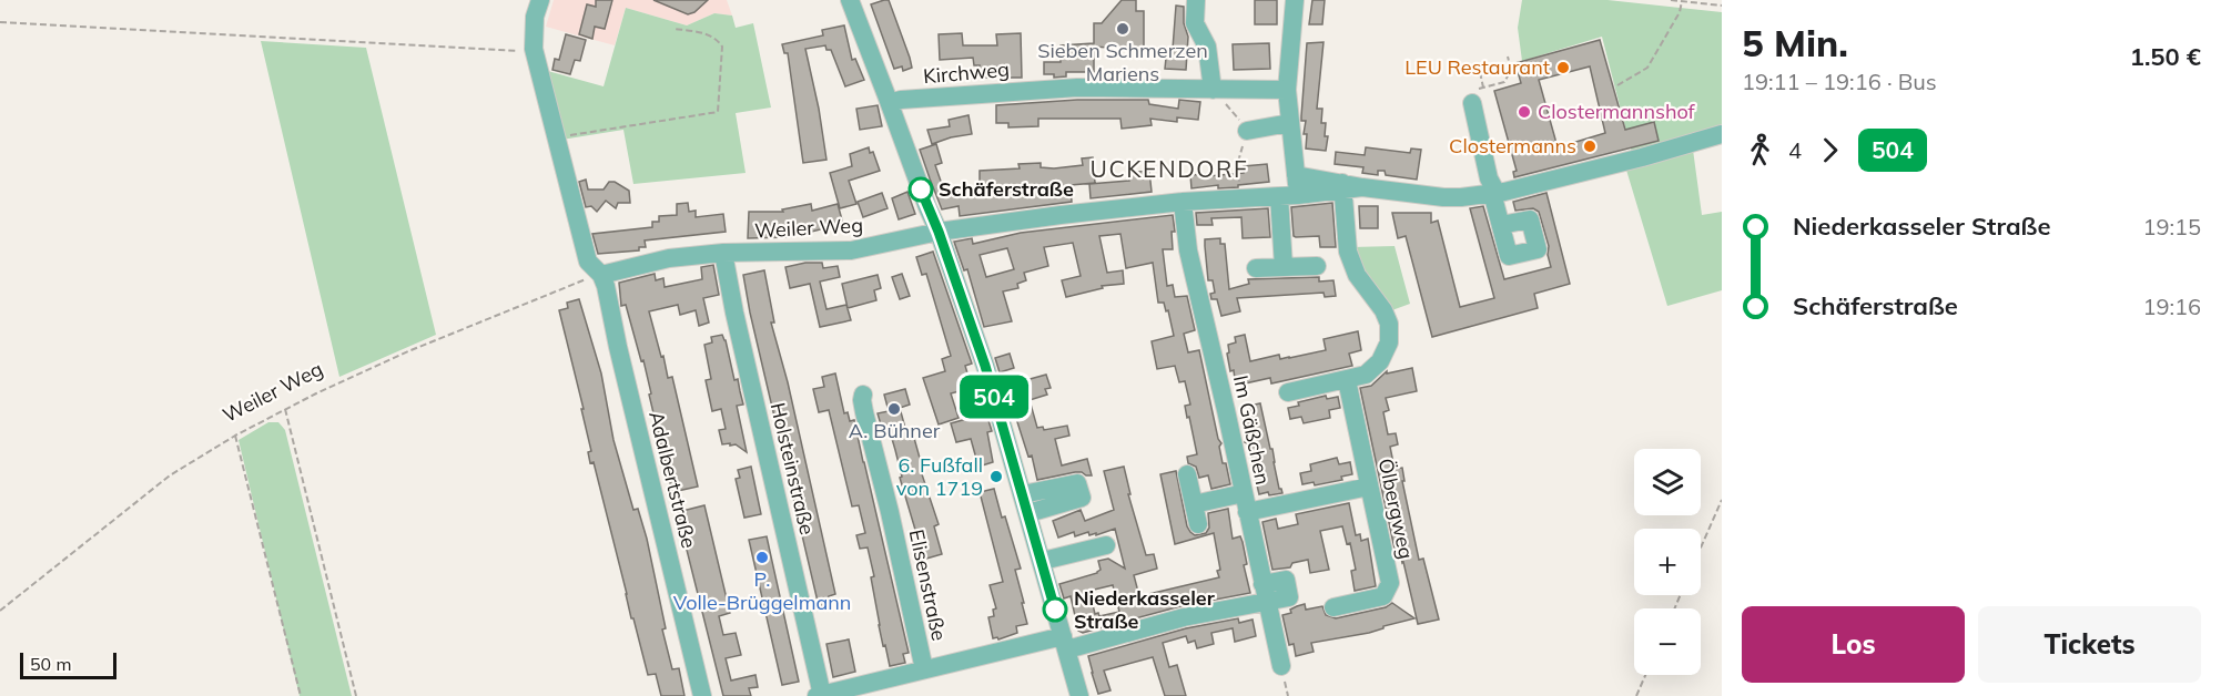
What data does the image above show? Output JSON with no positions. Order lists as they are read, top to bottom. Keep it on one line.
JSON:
{"streets":{"street":["Kirchweg","Weiler Weg","Im Gäßchen","Holsteinstraße","Adalbertstraße","Ölbergweg","Elisenstraße"]},"crossings":[["Weiler Weg","Im Gäßchen"],["Weiler Weg","Holsteinstraße"],["Weiler Weg","Adalbertstraße"]],"districts":["UCKENDORF"],"places":["Sieben Schmerzen Mariens","LEU Restaurant","Clostermannshof","Clostermanns","Schäferstraße","A. Bühner","6. Fußfall von 1719","P. Volle-Brüggelmann","Niederkasseler Straße"],"lines":["bus line 504"],"scale_bar":"50 m","page":{"on_map":"504","heading":["5 Min.","19:11 – 19:16 · Bus","1.50 €"],"legs":["4","504"],"list":[{"name":"Niederkasseler Straße","value":"19:15"},{"name":"Schäferstraße","value":"19:16"}],"map_buttons":["+","−"],"buttons":["Los","Tickets"],"scale":"50 m"}}
